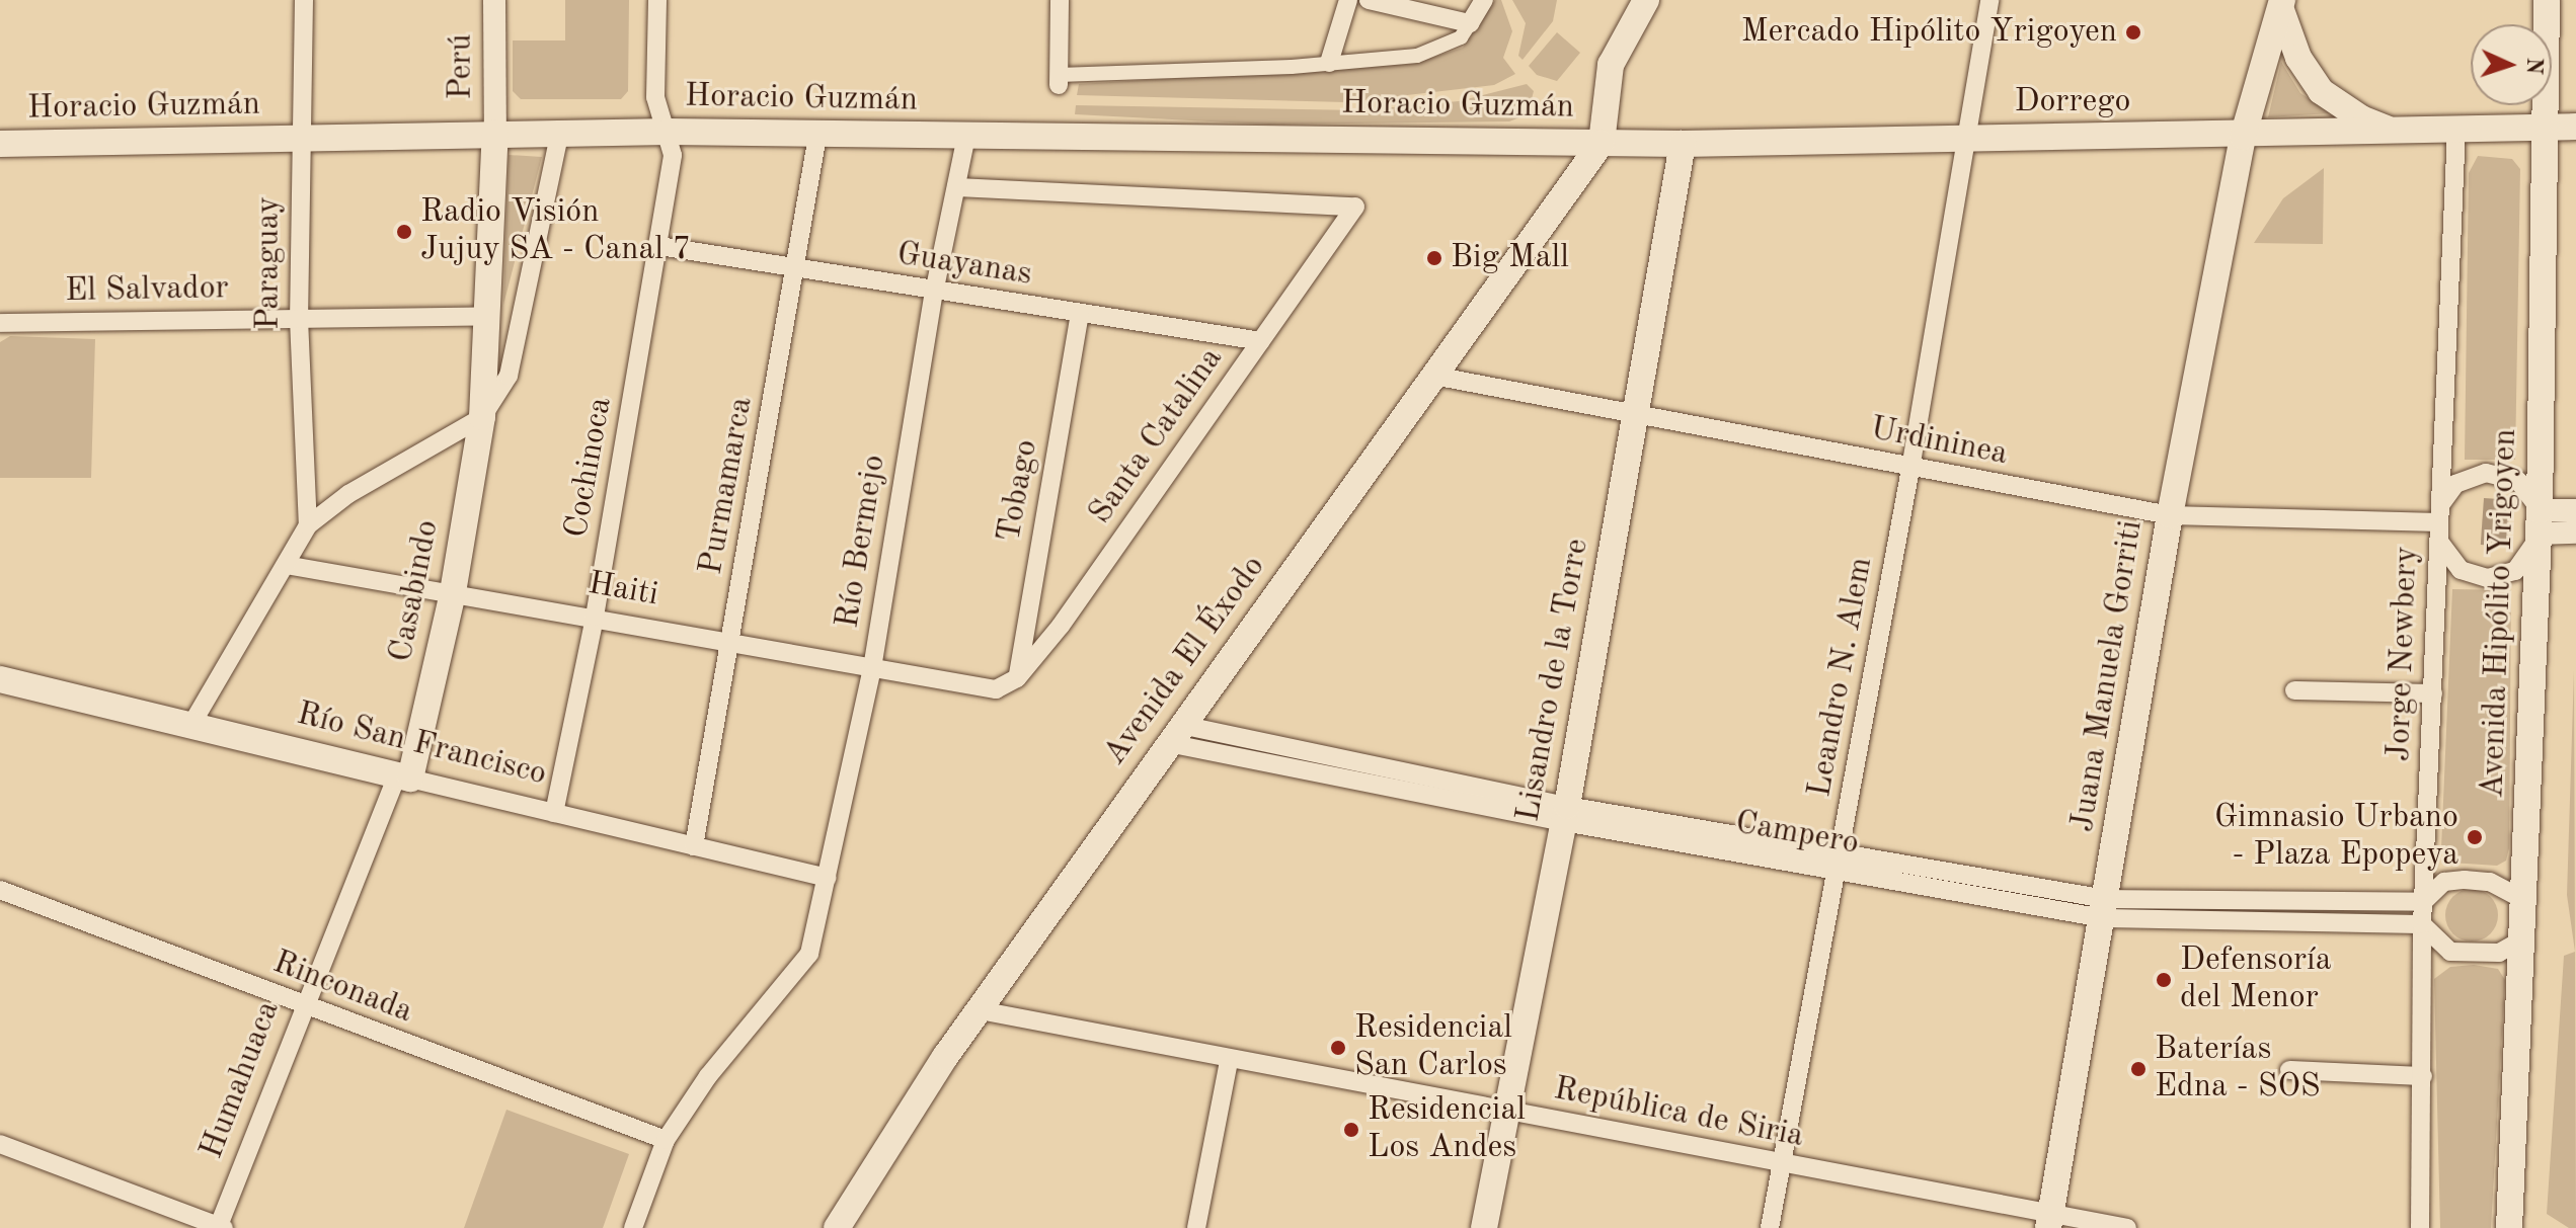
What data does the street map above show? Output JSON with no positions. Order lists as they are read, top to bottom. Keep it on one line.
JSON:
{"streets":{"main road":["Horacio Guzmán","Dorrego","Casabindo","Avenida Hipólito Yrigoyen","Avenida El Éxodo","Juana Manuela Gorriti","Lisandro de la Torre","Río San Francisco"],"street":["Perú","Paraguay","Guayanas","El Salvador","Santa Catalina","Urdininea","Cochinoca","Purmamarca","Tobago","Río Bermejo","Haiti","Jorge Newbery","Leandro N. Alem","Campero","Rinconada","Humahuaca","República de Siria"]},"crossings":[["Perú","Horacio Guzmán"],["Perú","Casabindo"],["Horacio Guzmán","Dorrego"],["Horacio Guzmán","Paraguay"],["Horacio Guzmán","Cochinoca"],["Horacio Guzmán","Purmamarca"],["Horacio Guzmán","Río Bermejo"],["Horacio Guzmán","Casabindo"],["Horacio Guzmán","Avenida El Éxodo"],["Dorrego","Avenida Hipólito Yrigoyen"],["Dorrego","Jorge Newbery"],["Dorrego","Avenida El Éxodo"],["Dorrego","Juana Manuela Gorriti"],["Dorrego","Leandro N. Alem"],["Dorrego","Lisandro de la Torre"],["Paraguay","El Salvador"],["Guayanas","Santa Catalina"],["Guayanas","Cochinoca"],["Guayanas","Purmamarca"],["Guayanas","Tobago"],["Guayanas","Río Bermejo"],["El Salvador","Casabindo"],["Santa Catalina","Tobago"],["Santa Catalina","Río Bermejo"],["Santa Catalina","Haiti"],["Urdininea","Avenida Hipólito Yrigoyen"],["Urdininea","Jorge Newbery"],["Urdininea","Avenida El Éxodo"],["Urdininea","Juana Manuela Gorriti"],["Urdininea","Leandro N. Alem"],["Urdininea","Lisandro de la Torre"],["Cochinoca","Haiti"],["Cochinoca","Río San Francisco"],["Purmamarca","Haiti"],["Purmamarca","Río San Francisco"],["Río Bermejo","Haiti"],["Río Bermejo","Río San Francisco"],["Río Bermejo","Rinconada"],["Haiti","Casabindo"],["Casabindo","Río San Francisco"],["Casabindo","Humahuaca"],["Avenida Hipólito Yrigoyen","Jorge Newbery"],["Avenida Hipólito Yrigoyen","Campero"],["Jorge Newbery","Campero"],["Avenida El Éxodo","Campero"],["Avenida El Éxodo","República de Siria"],["Juana Manuela Gorriti","Campero"],["Juana Manuela Gorriti","República de Siria"],["Leandro N. Alem","Campero"],["Leandro N. Alem","República de Siria"],["Lisandro de la Torre","Campero"],["Lisandro de la Torre","República de Siria"],["Río San Francisco","Humahuaca"],["Rinconada","Humahuaca"]],"places":["Mercado Hipólito Yrigoyen","Radio Visión Jujuy SA - Canal 7","Big Mall","Gimnasio Urbano - Plaza Epopeya","Defensoría del Menor","Residencial San Carlos","Baterías Edna - SOS","Residencial Los Andes"],"north":"right"}
